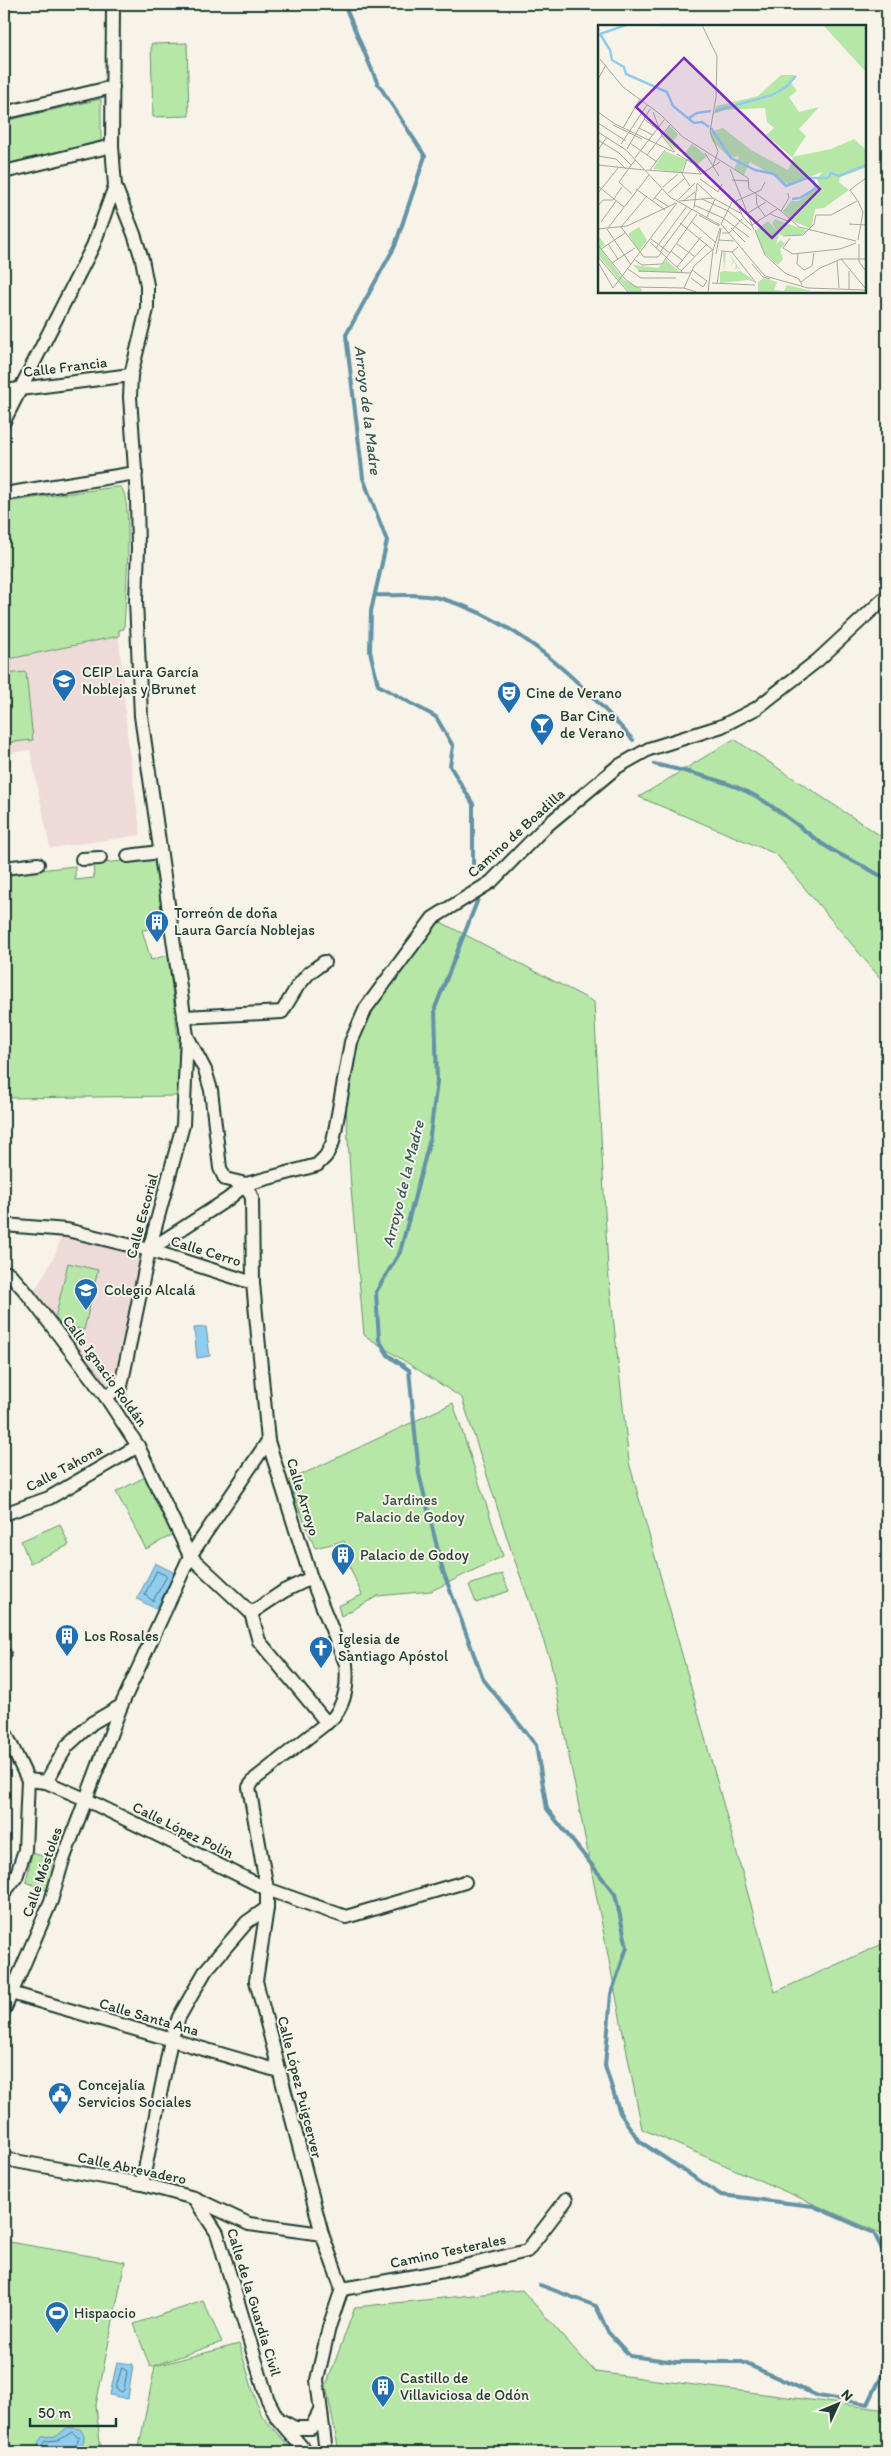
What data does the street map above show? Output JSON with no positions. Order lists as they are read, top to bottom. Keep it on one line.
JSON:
{"streets":{"street":["Calle Francia","Camino de Boadilla","Calle Escorial","Calle Cerro","Calle Ignacio Roldán","Calle Tahona","Calle Arroyo","Calle López Polín","Calle Móstoles","Calle Santa Ana","Calle López Puigcerver","Calle Abrevadero","Camino Testerales","Calle de la Guardia Civil"]},"crossings":[["Camino de Boadilla","Calle Arroyo"],["Calle Escorial","Calle Cerro"],["Calle Escorial","Calle Ignacio Roldán"],["Calle Cerro","Calle Arroyo"],["Calle Ignacio Roldán","Calle Tahona"],["Calle Ignacio Roldán","Calle Móstoles"],["Calle Arroyo","Calle López Polín"],["Calle Arroyo","Calle Móstoles"],["Calle Arroyo","Calle López Puigcerver"],["Calle López Polín","Calle Móstoles"],["Calle López Polín","Calle López Puigcerver"],["Calle Móstoles","Calle Santa Ana"],["Calle Santa Ana","Calle López Puigcerver"],["Calle López Puigcerver","Calle Abrevadero"],["Calle López Puigcerver","Camino Testerales"],["Calle Abrevadero","Calle de la Guardia Civil"]],"water":["Arroyo de la Madre"],"parks":["Jardines Palacio de Godoy"],"places":{"school or university":["CEIP Laura García Noblejas y Brunet","Colegio Alcalá"],"theatre":["Cine de Verano"],"bar":["Bar Cine de Verano"],"building":["Torreón de doña Laura García Noblejas","Palacio de Godoy","Los Rosales","Castillo de Villaviciosa de Odón"],"church":["Iglesia de Santiago Apóstol"],"public building":["Concejalía Servicios Sociales"],"sports":["Hispaocio"]},"scale_bar":"50 m","north":"top right"}
